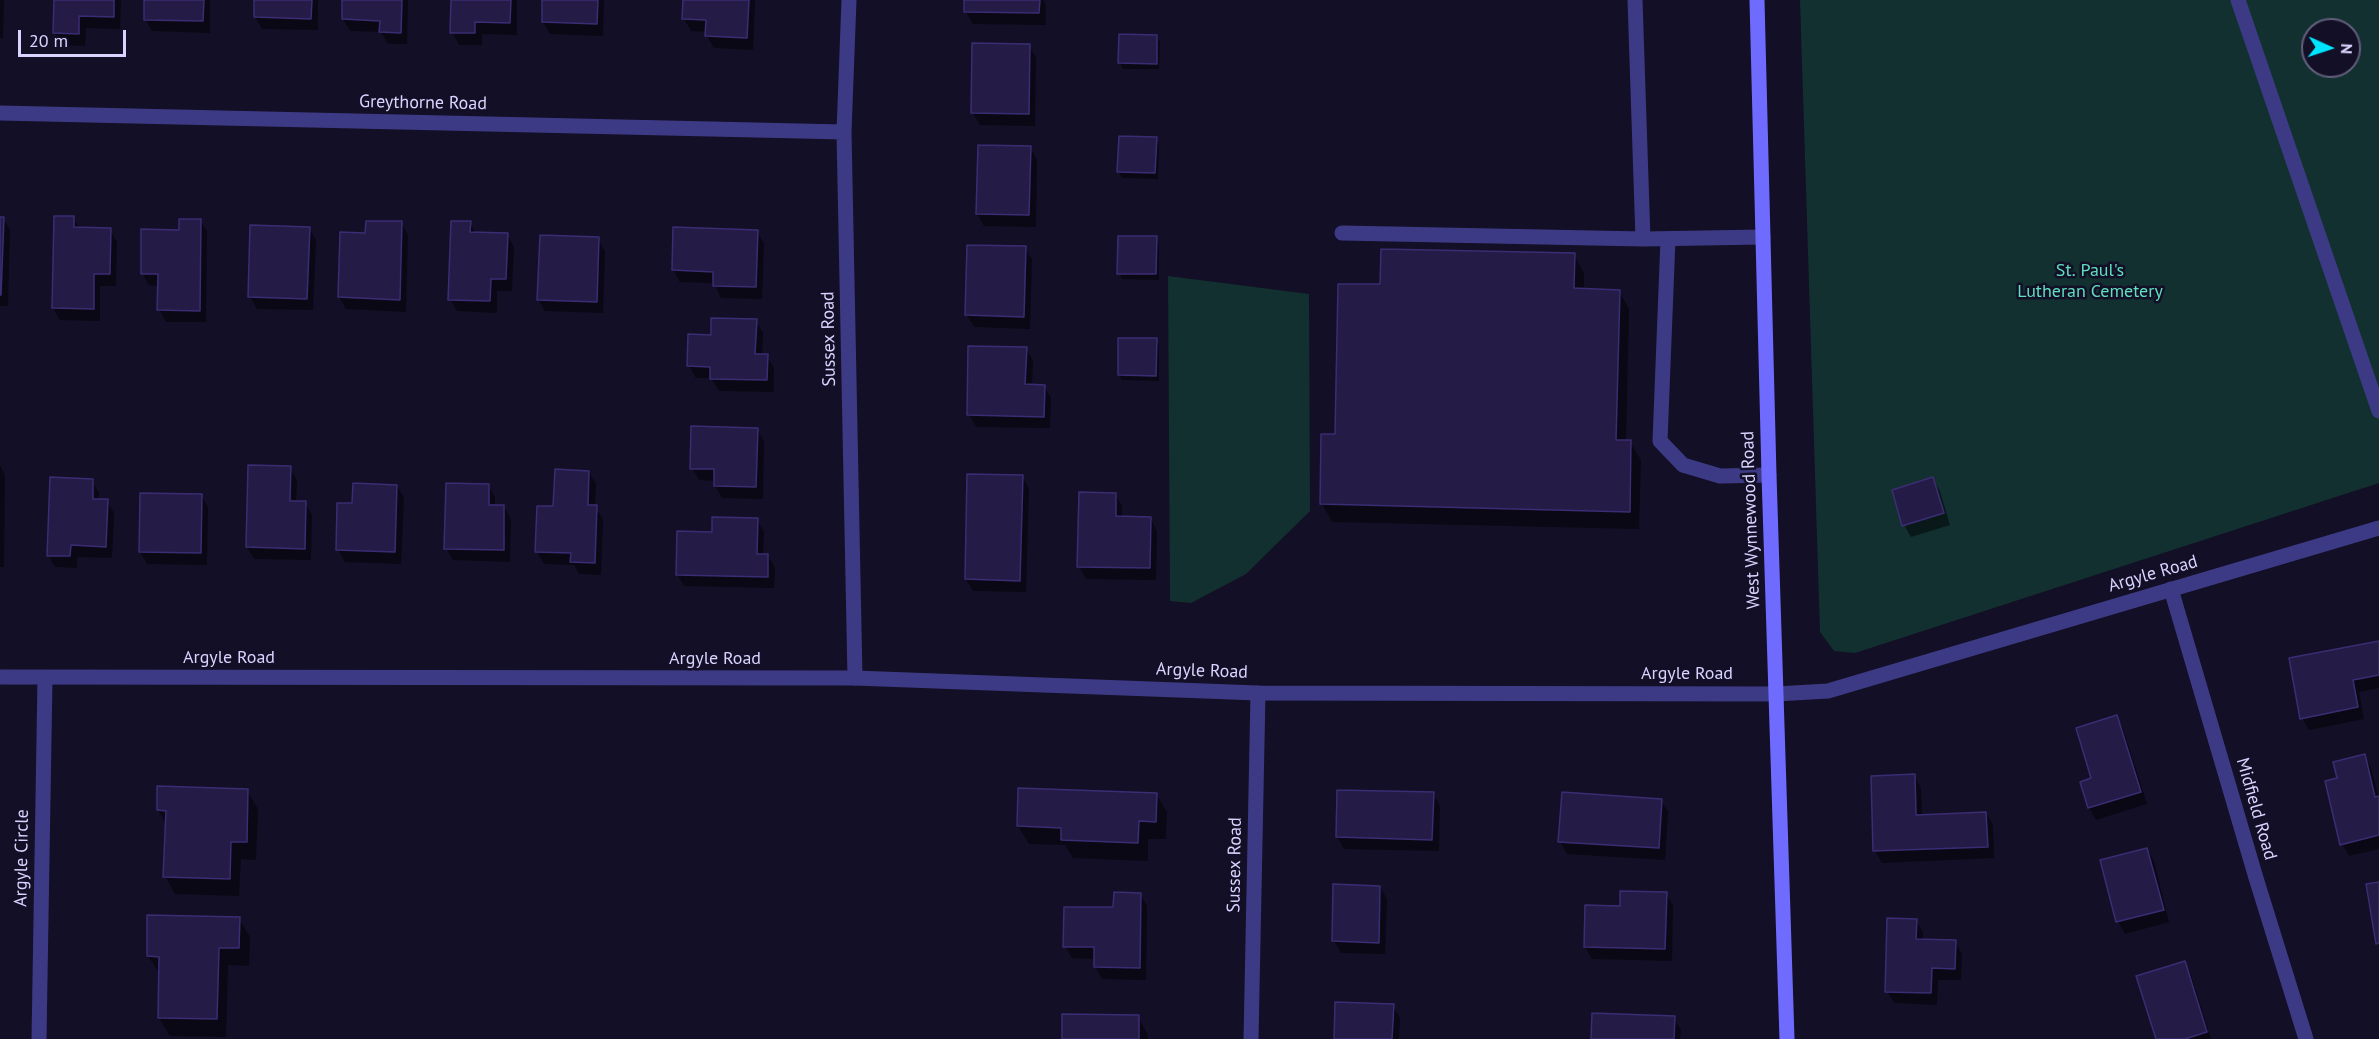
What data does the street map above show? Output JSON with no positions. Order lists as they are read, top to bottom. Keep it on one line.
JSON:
{"streets":{"main road":["West Wynnewood Road"],"street":["Greythorne Road","Sussex Road","Argyle Road","Midfield Road","Argyle Circle"]},"crossings":[["Greythorne Road","Sussex Road"],["Sussex Road","Argyle Road"],["West Wynnewood Road","Argyle Road"],["Argyle Road","Midfield Road"],["Argyle Road","Argyle Circle"]],"parks":["St. Paul's Lutheran Cemetery"],"scale_bar":"20 m","north":"right"}
